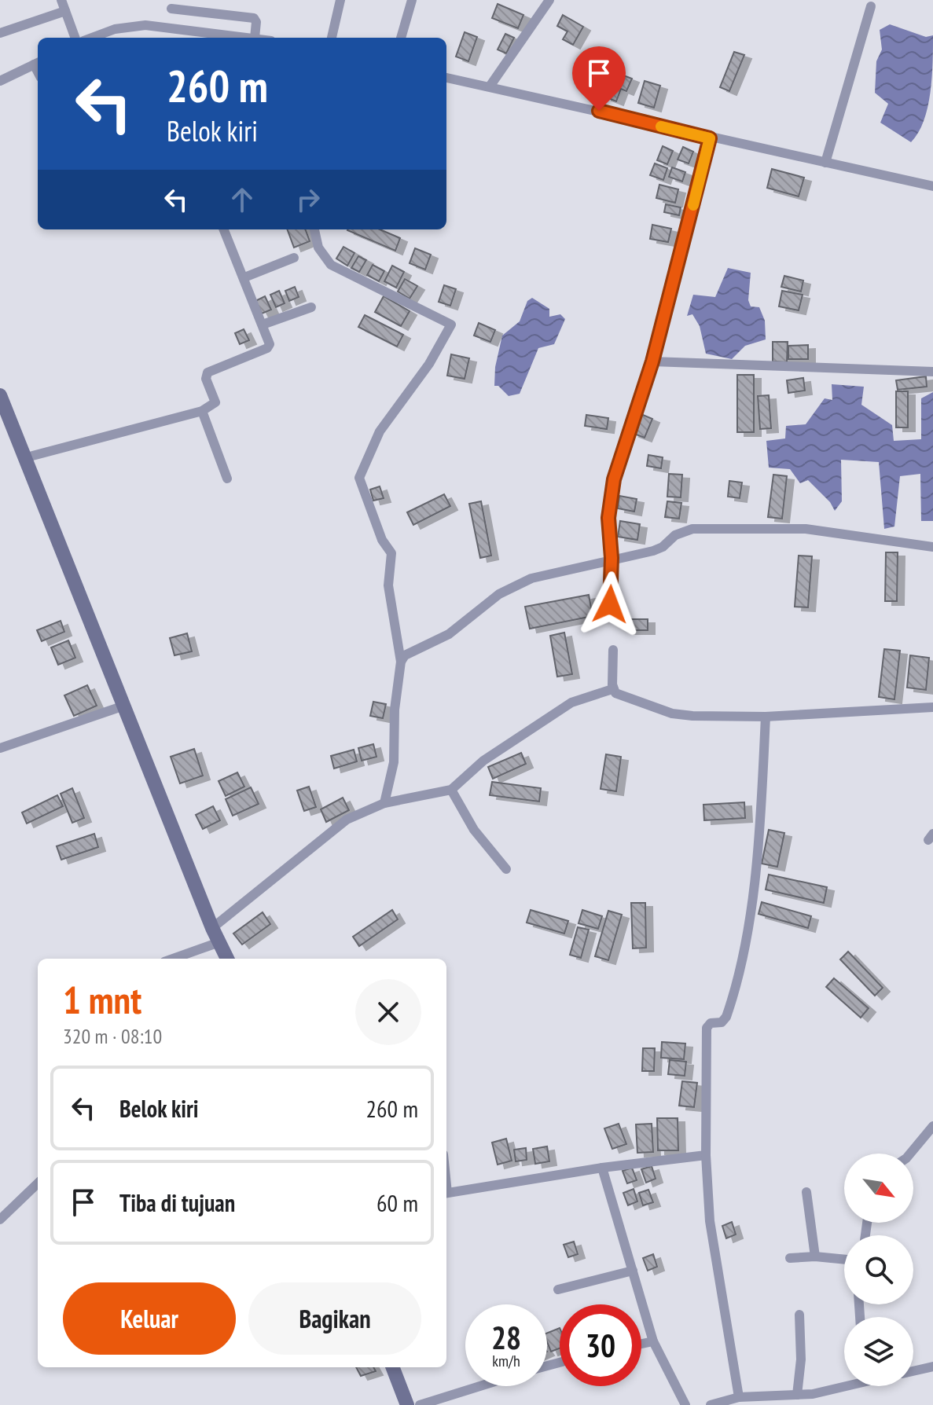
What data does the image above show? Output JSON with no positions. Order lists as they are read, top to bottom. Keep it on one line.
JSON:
{"north":"bottom right","page":{"turn":["260 m","Belok kiri"],"heading":["1 mnt","320 m · 08:10"],"list":[{"name":"Belok kiri","value":"260 m"},{"name":"Tiba di tujuan","value":"60 m"}],"buttons":["Keluar","Bagikan"],"speed":"28 km/h","limit":"30"}}
